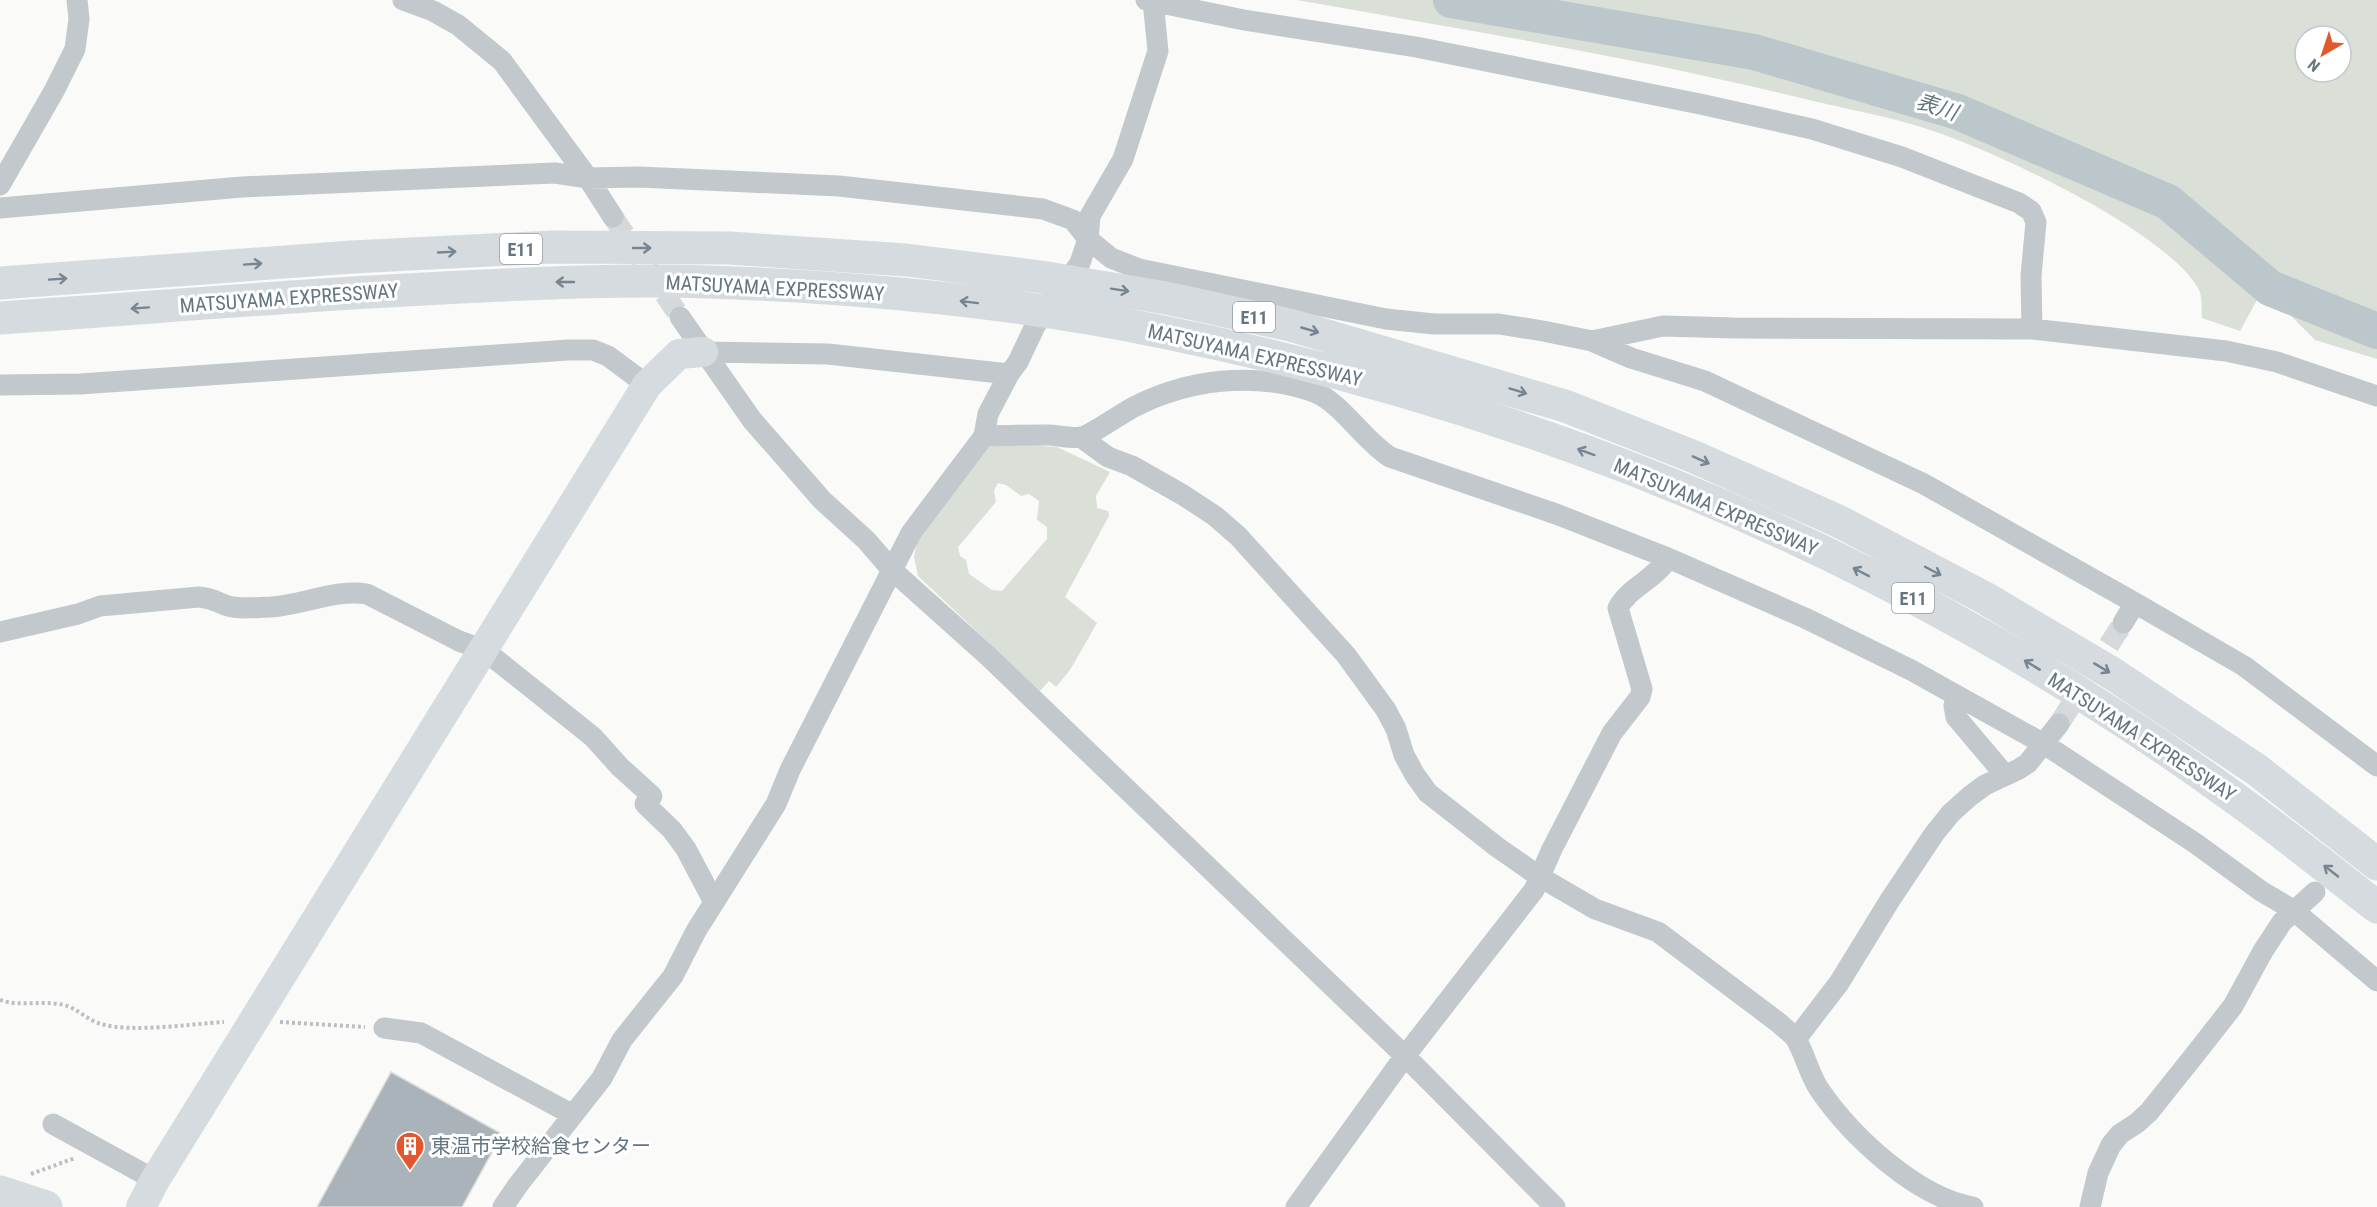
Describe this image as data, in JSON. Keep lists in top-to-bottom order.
{
  "streets": {
    "main road": ["E11", "MATSUYAMA EXPRESSWAY"]
  },
  "water": ["表川"],
  "places": {
    "building": ["東温市学校給食センター"]
  },
  "north": "bottom left"
}
